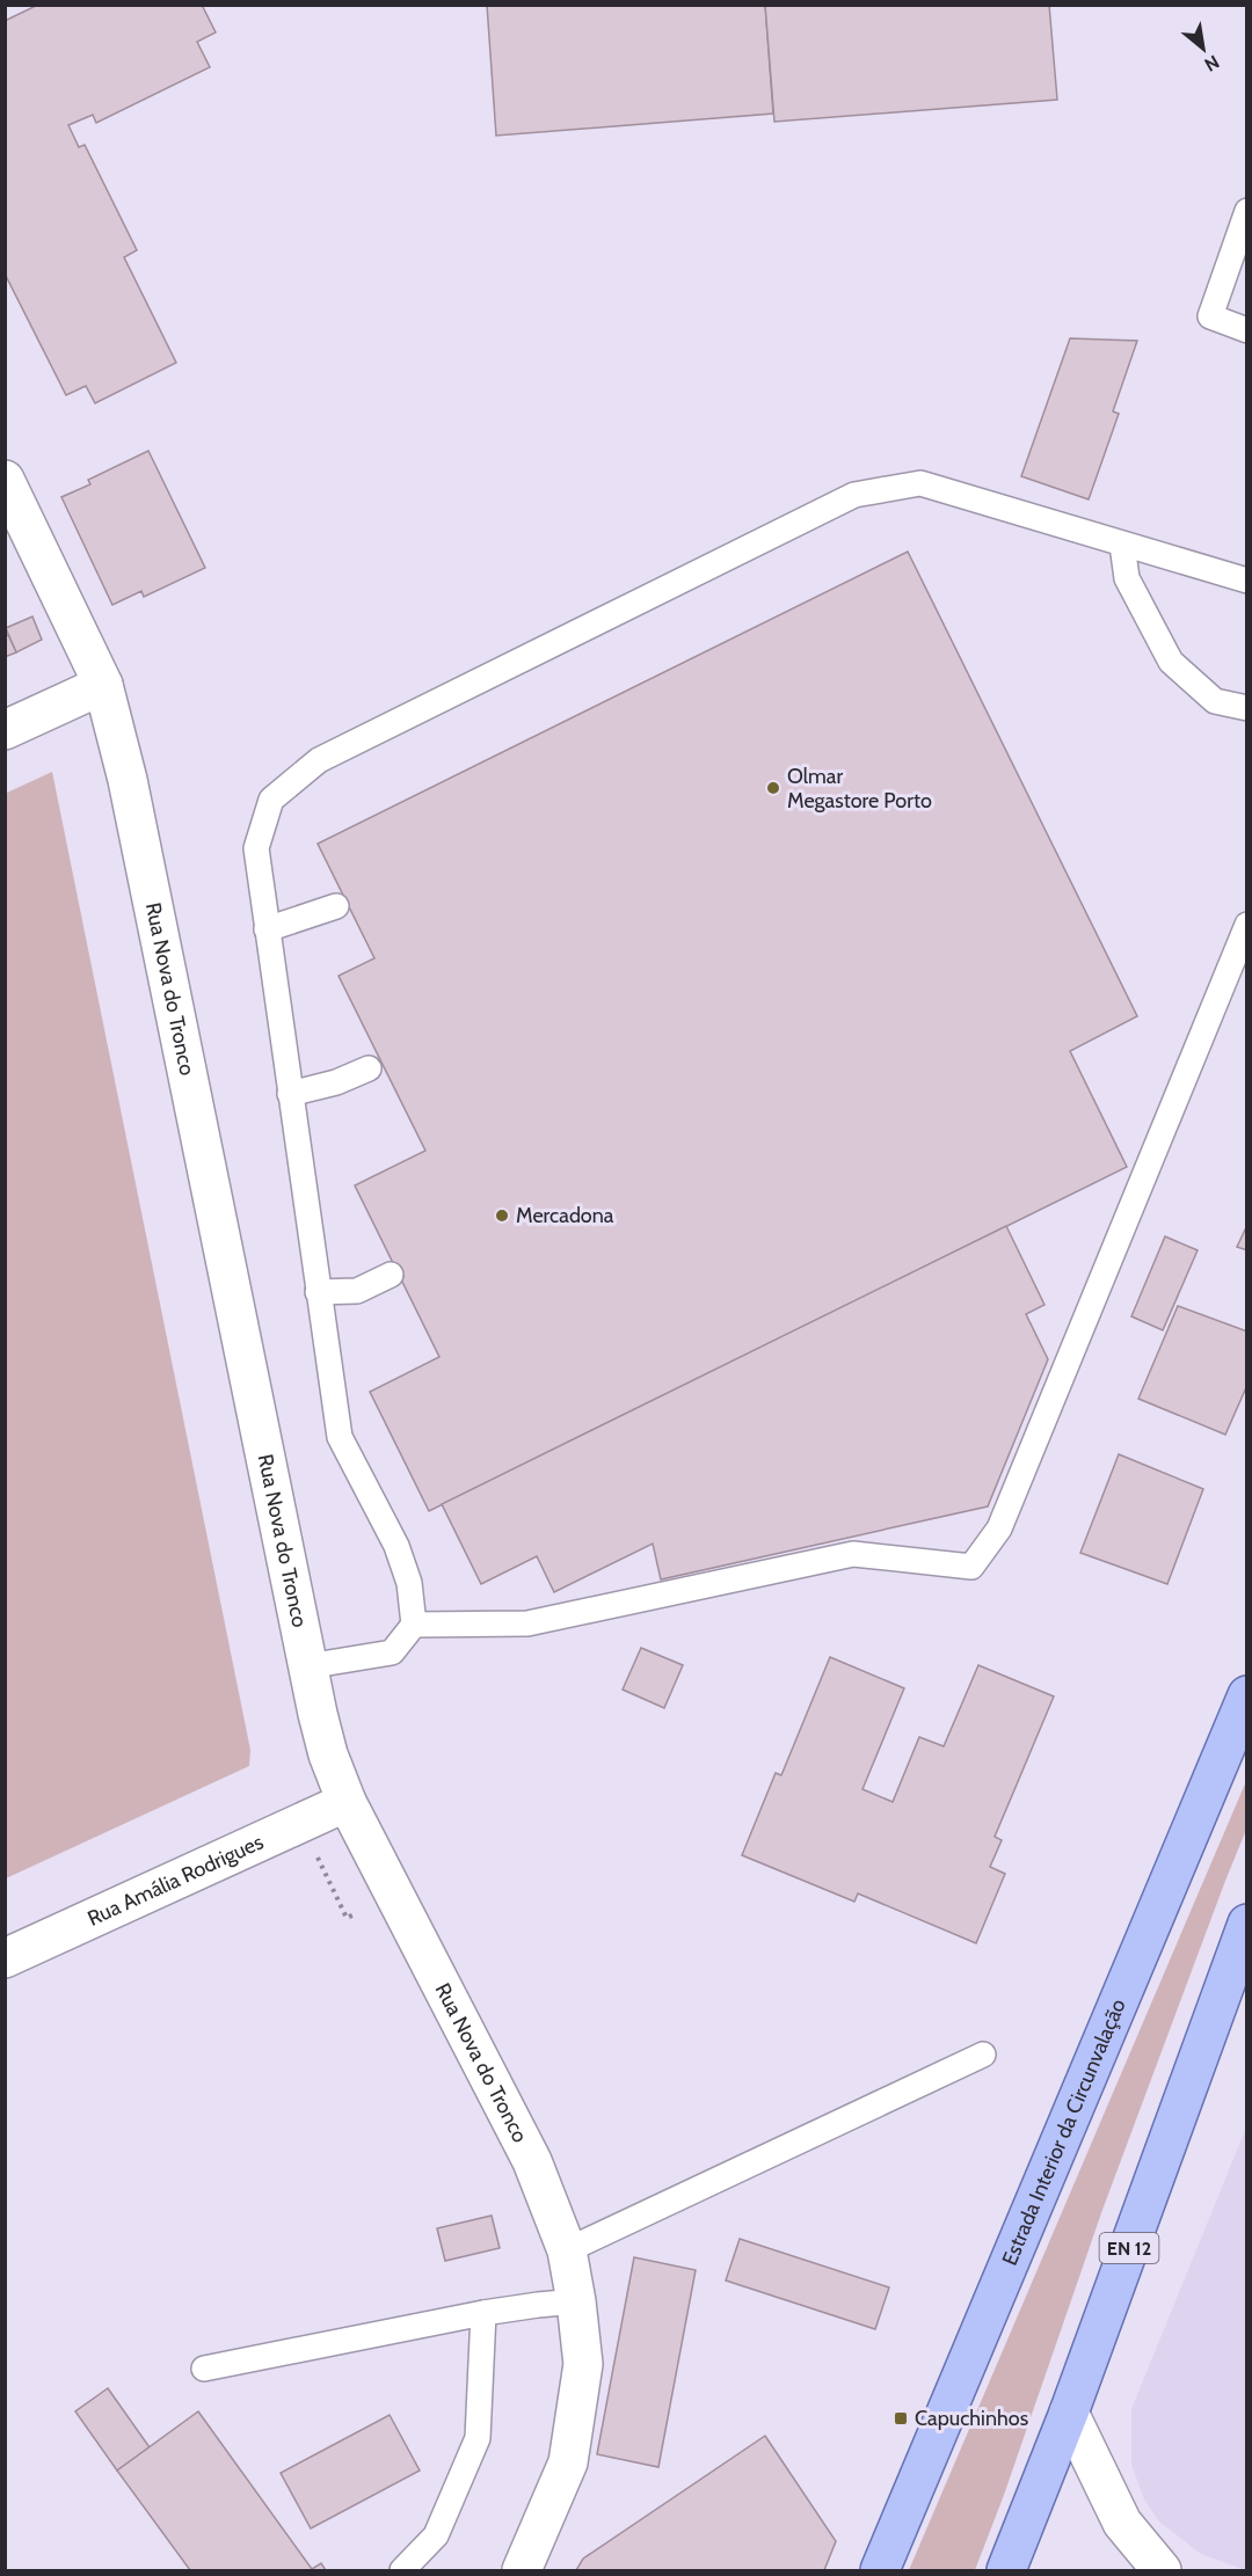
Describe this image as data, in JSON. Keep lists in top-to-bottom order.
{
  "streets": {
    "main road": ["Estrada Interior da Circunvalação", "EN 12"],
    "street": ["Rua Nova do Tronco", "Rua Amália Rodrigues"]
  },
  "crossings": [
    ["Rua Nova do Tronco", "Rua Amália Rodrigues"]
  ],
  "places": {
    "other": ["Olmar Megastore Porto", "Mercadona"],
    "transit": ["Capuchinhos"]
  },
  "north": "bottom right"
}
